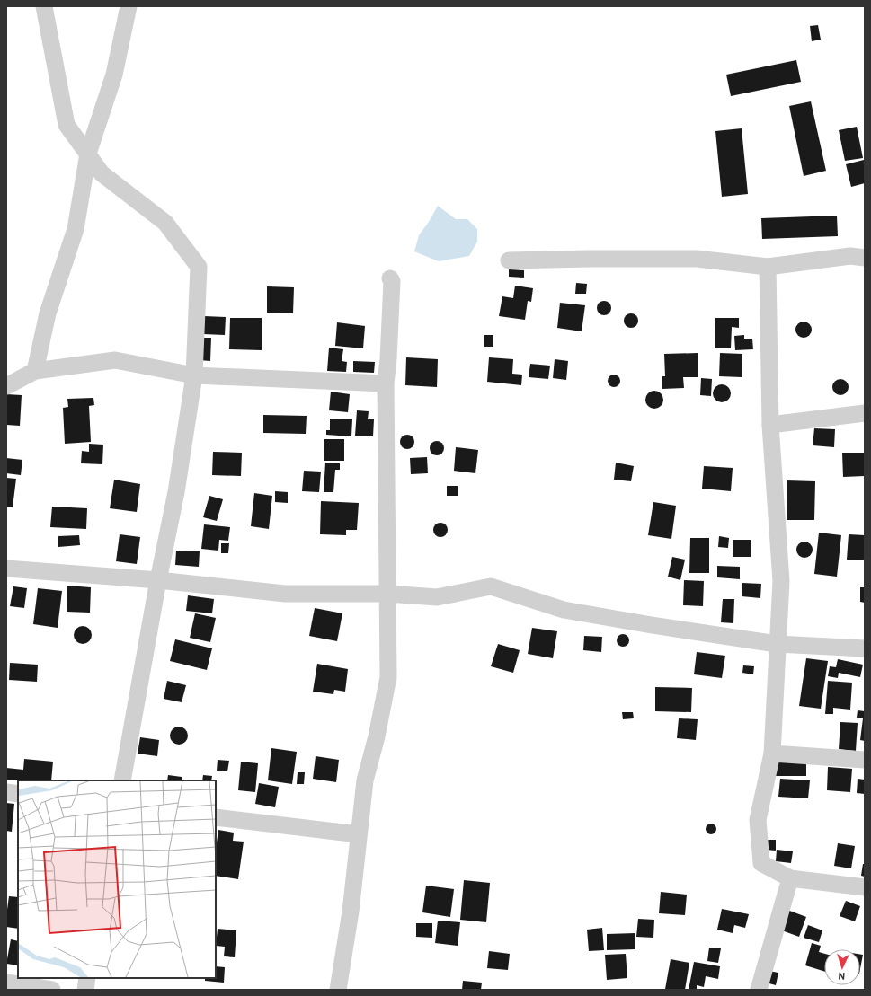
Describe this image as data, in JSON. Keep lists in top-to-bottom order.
{
  "north": "bottom"
}
